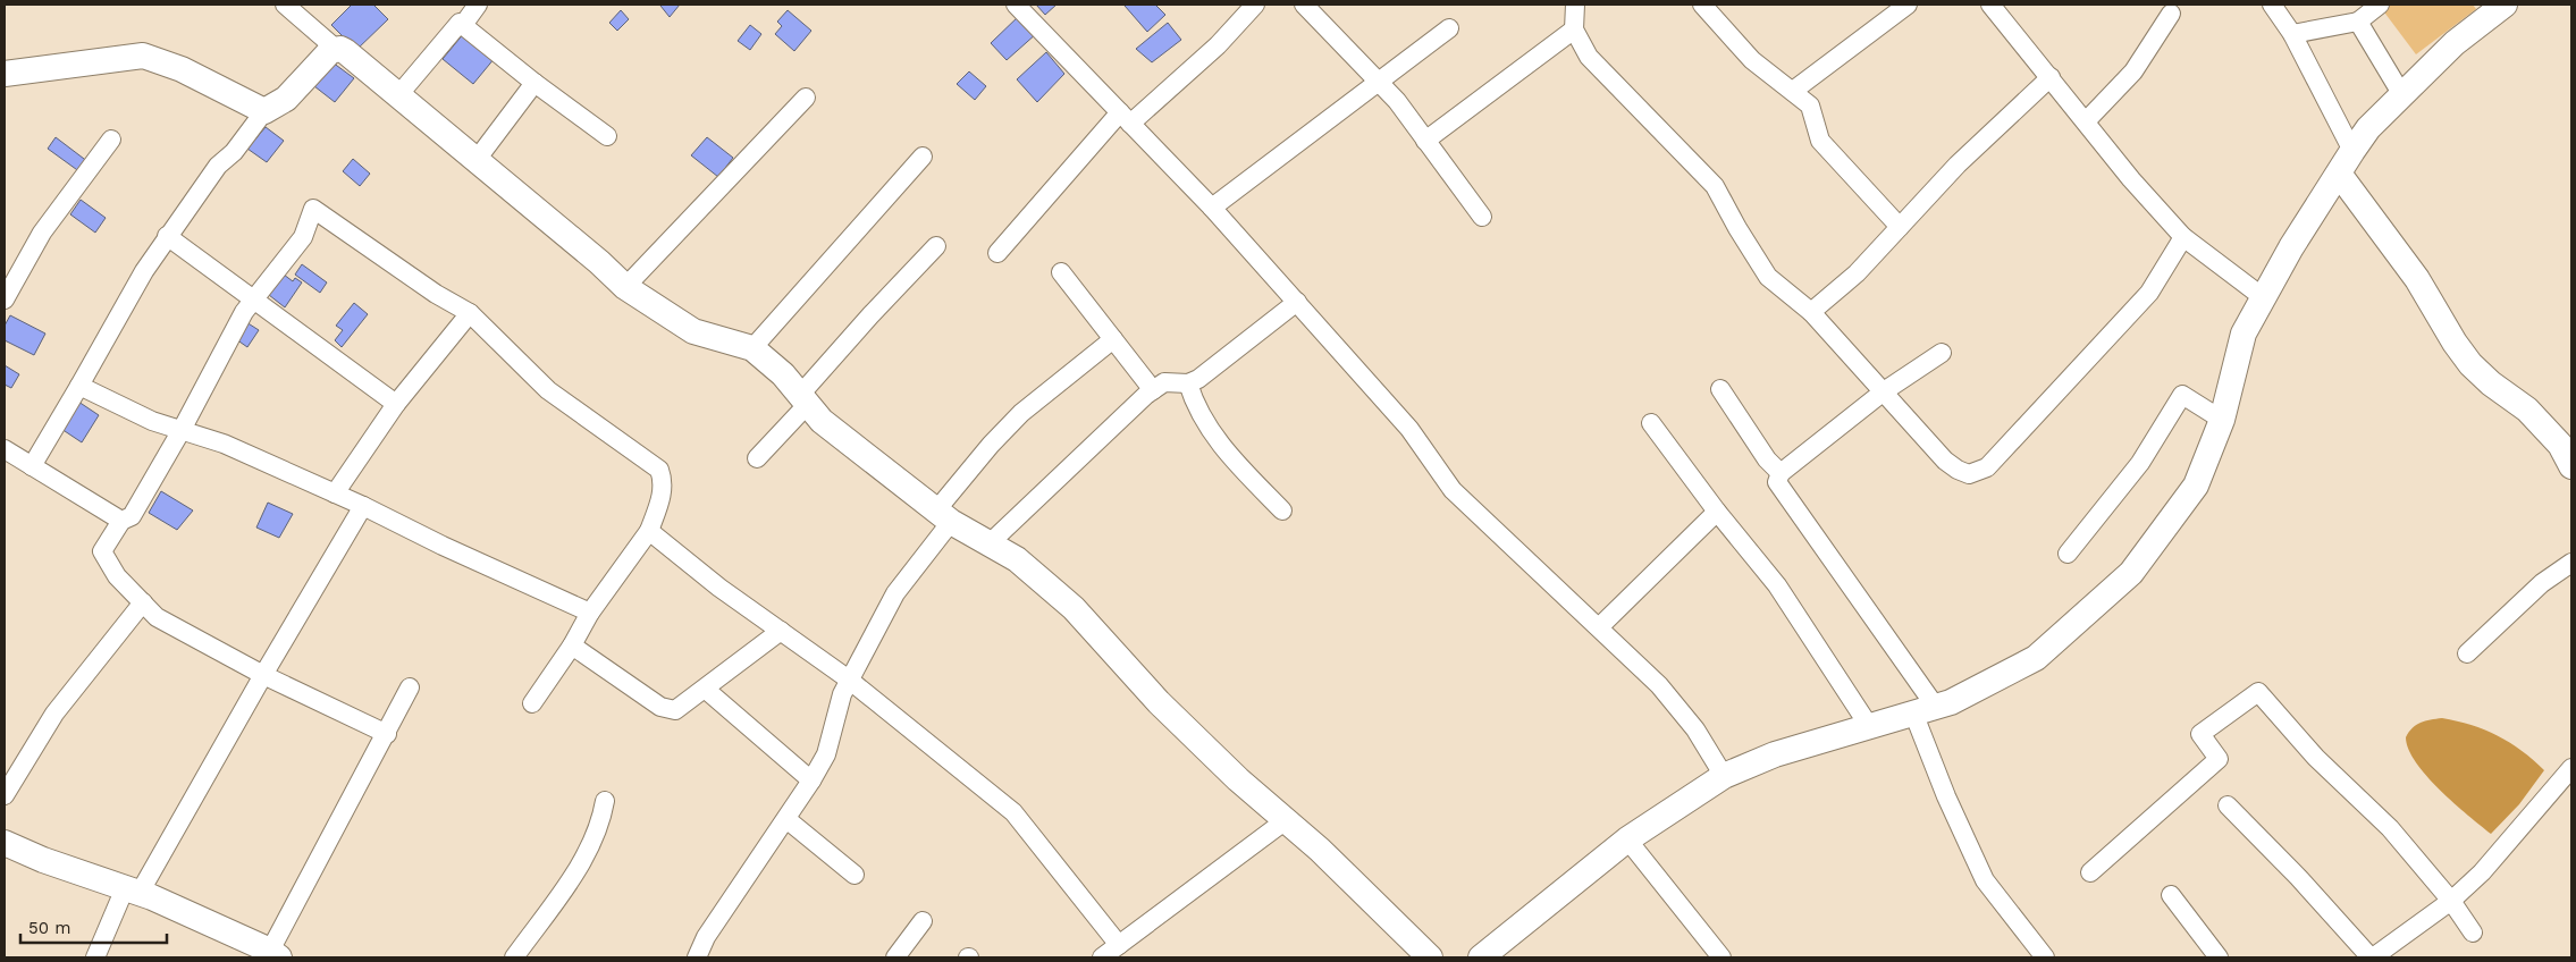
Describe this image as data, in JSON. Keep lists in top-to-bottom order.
{
  "scale_bar": "50 m"
}
